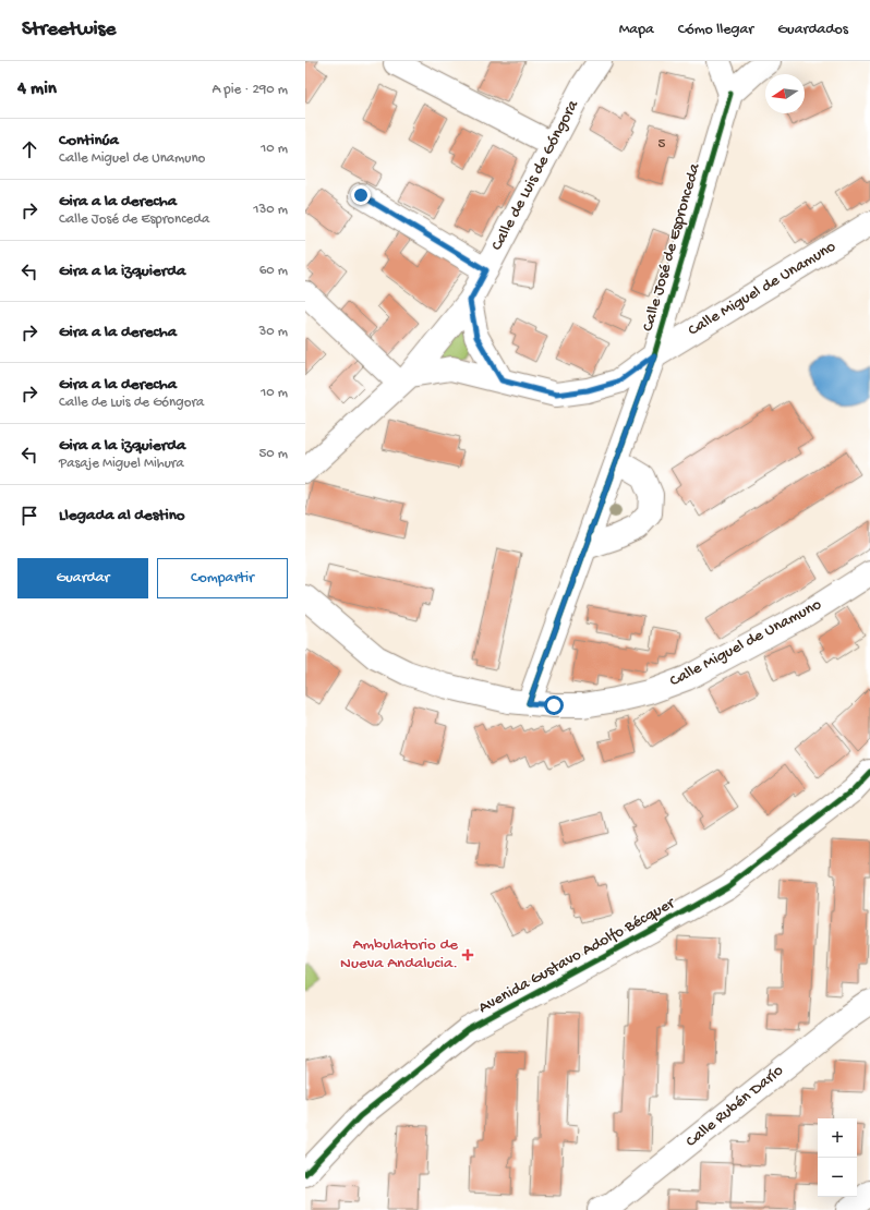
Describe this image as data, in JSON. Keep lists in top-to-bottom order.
{
  "streets": {
    "street": [
      "Calle de Luis de Góngora",
      "Calle José de Espronceda",
      "Calle Miguel de Unamuno",
      "Avenida Gustavo Adolfo Bécquer",
      "Calle Rubén Darío"
    ]
  },
  "crossings": [
    ["Calle de Luis de Góngora", "Calle Miguel de Unamuno"],
    ["Calle José de Espronceda", "Calle Miguel de Unamuno"]
  ],
  "places": {
    "health": ["Ambulatorio de Nueva Andalucia."]
  },
  "house_numbers": ["5"],
  "north": "left",
  "page": {
    "header": "Streetwise",
    "nav": ["Mapa", "Cómo llegar", "Guardados"],
    "heading": ["4 min", "A pie · 290 m"],
    "list": [
      ["Continúa", "Calle Miguel de Unamuno", "10 m"],
      ["Gira a la derecha", "Calle José de Espronceda", "130 m"],
      ["Gira a la izquierda", "60 m"],
      ["Gira a la derecha", "30 m"],
      ["Gira a la derecha", "Calle de Luis de Góngora", "10 m"],
      ["Gira a la izquierda", "Pasaje Miguel Mihura", "50 m"],
      "Llegada al destino"
    ],
    "buttons": ["Guardar", "Compartir"],
    "map_buttons": ["+", "−"]
  }
}
